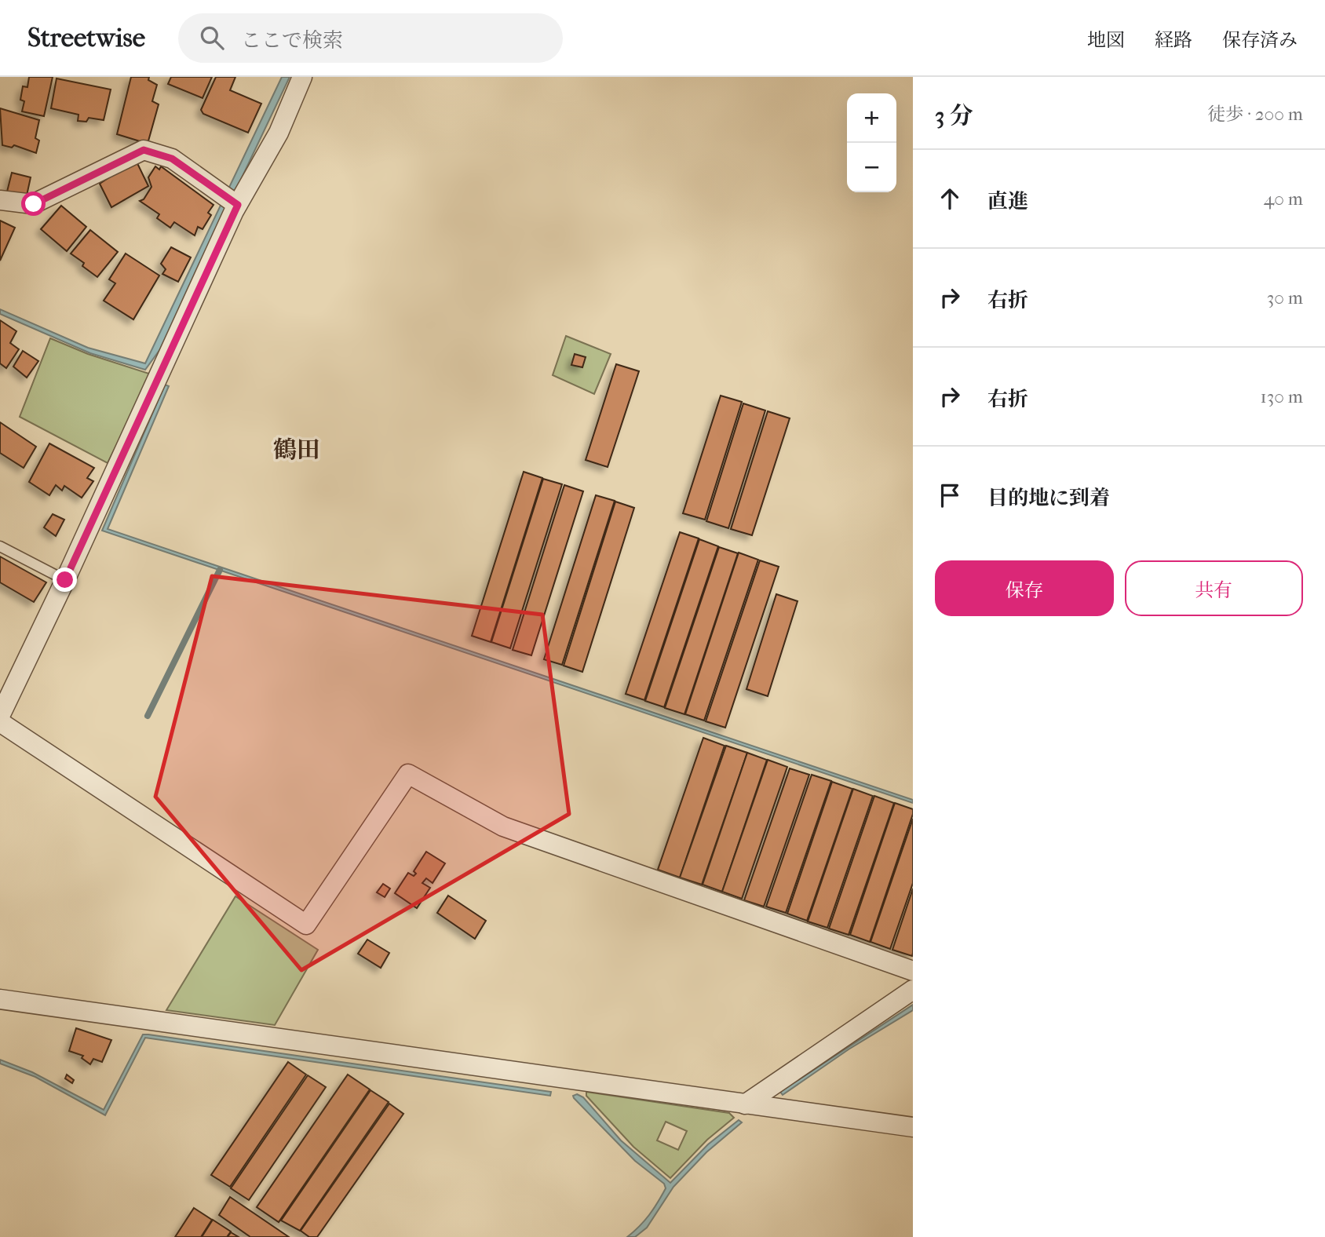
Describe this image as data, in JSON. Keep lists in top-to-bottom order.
{
  "districts": ["鶴田"],
  "page": {
    "header": "Streetwise",
    "search": "ここで検索",
    "nav": ["地図", "経路", "保存済み"],
    "heading": ["3 分", "徒歩 · 200 m"],
    "map_buttons": ["+", "−"],
    "list": [
      ["直進", "40 m"],
      ["右折", "30 m"],
      ["右折", "130 m"],
      "目的地に到着"
    ],
    "buttons": ["保存", "共有"]
  }
}
